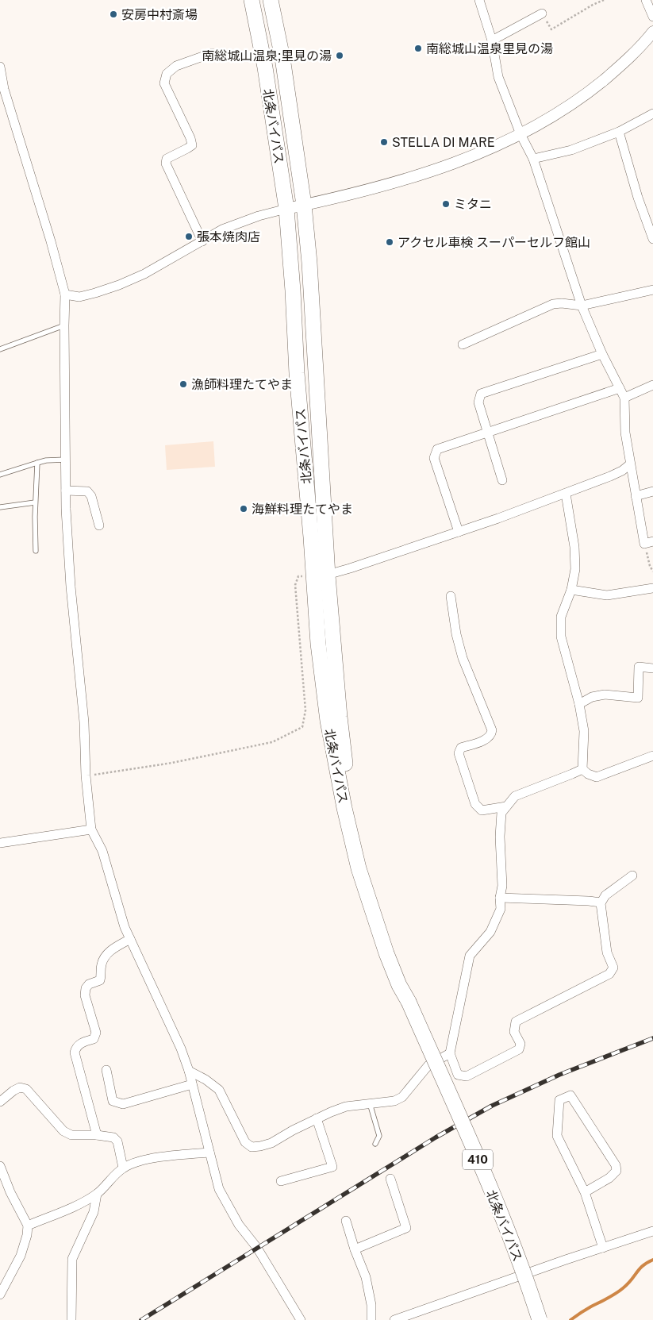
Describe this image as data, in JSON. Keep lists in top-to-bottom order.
{
  "streets": {
    "highway": ["北条バイパス", "410"]
  },
  "places": [
    "安房中村斎場",
    "南総城山温泉里見の湯",
    "南総城山温泉;里見の湯",
    "STELLA DI MARE",
    "ミタニ",
    "張本焼肉店",
    "アクセル車検 スーパーセルフ館山",
    "漁師料理たてやま",
    "海鮮料理たてやま"
  ]
}
